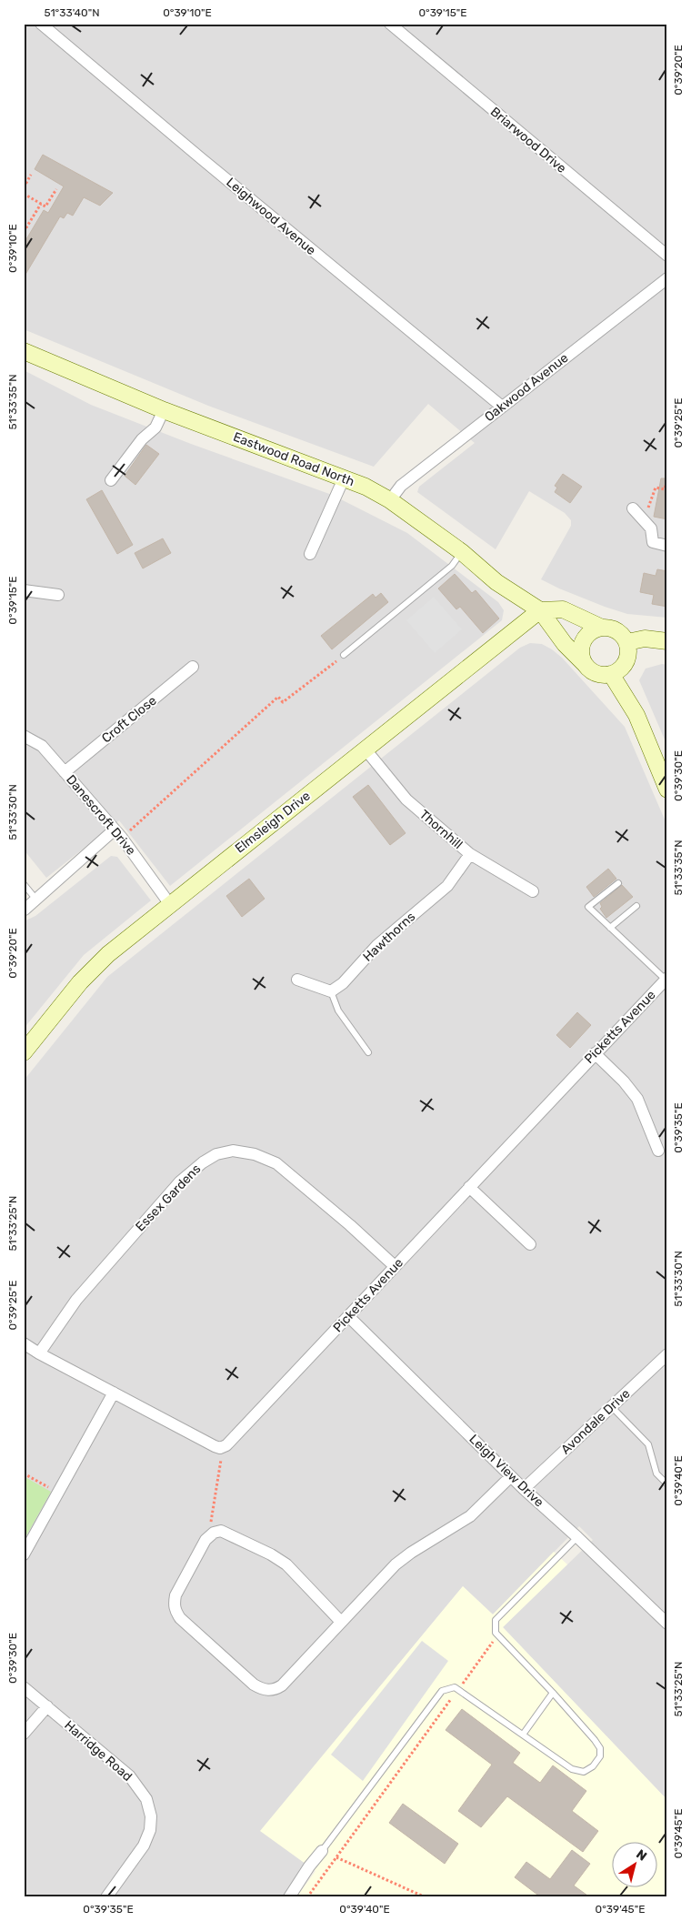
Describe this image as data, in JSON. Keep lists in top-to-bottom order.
{
  "streets": {
    "street": [
      "Briarwood Drive",
      "Leighwood Avenue",
      "Oakwood Avenue",
      "Eastwood Road North",
      "Croft Close",
      "Danescroft Drive",
      "Elmsleigh Drive",
      "Thornhill",
      "Hawthorns",
      "Picketts Avenue",
      "Essex Gardens",
      "Avondale Drive",
      "Leigh View Drive",
      "Harridge Road"
    ]
  },
  "crossings": [
    ["Leighwood Avenue", "Oakwood Avenue"],
    ["Oakwood Avenue", "Eastwood Road North"],
    ["Eastwood Road North", "Elmsleigh Drive"],
    ["Croft Close", "Danescroft Drive"],
    ["Danescroft Drive", "Elmsleigh Drive"],
    ["Elmsleigh Drive", "Thornhill"],
    ["Thornhill", "Hawthorns"],
    ["Picketts Avenue", "Essex Gardens"],
    ["Picketts Avenue", "Leigh View Drive"],
    ["Avondale Drive", "Leigh View Drive"]
  ],
  "north": "top right",
  "coordinates": [
    "51°33'40\"N",
    "0°39'10\"E",
    "0°39'15\"E",
    "0°39'20\"E",
    "51°33'35\"N",
    "0°39'25\"E",
    "0°39'30\"E",
    "51°33'30\"N",
    "0°39'35\"E",
    "51°33'25\"N",
    "0°39'40\"E",
    "0°39'45\"E"
  ]
}
